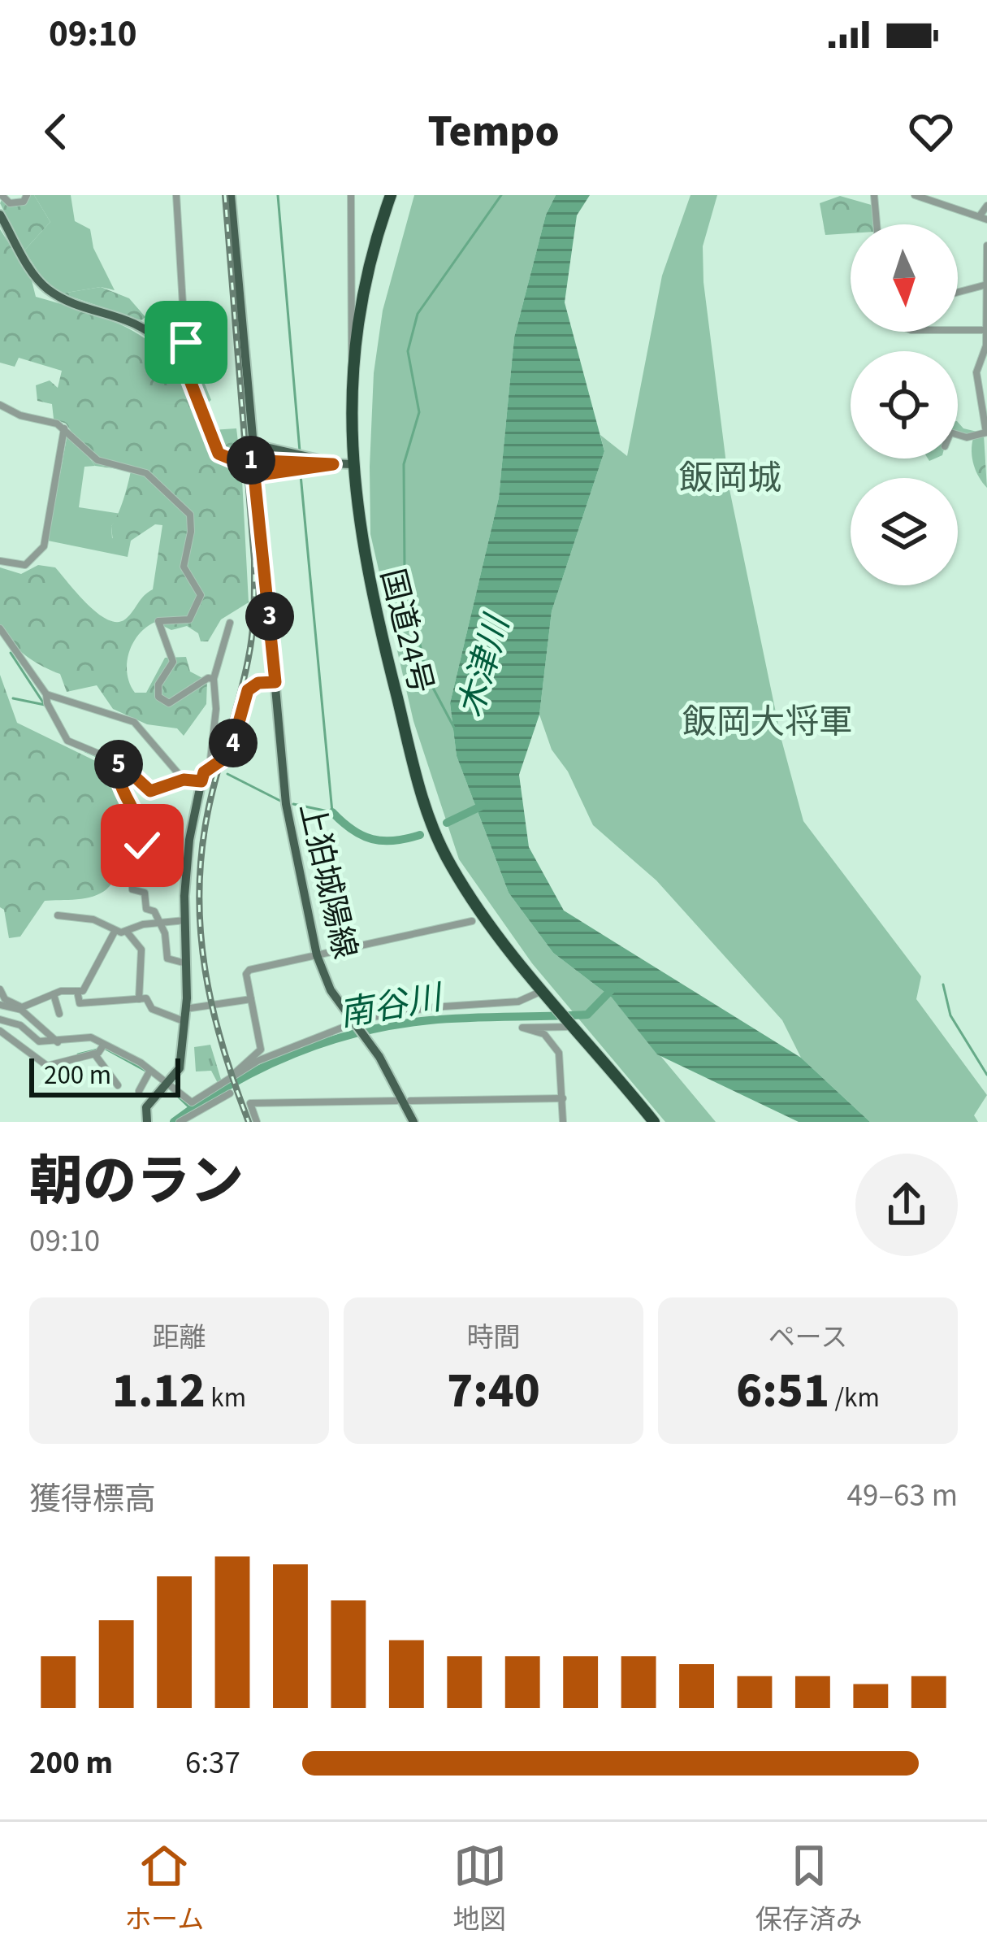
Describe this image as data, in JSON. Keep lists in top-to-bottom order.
{
  "streets": {
    "highway": ["国道24号"],
    "main road": ["上狛城陽線"]
  },
  "districts": ["飯岡城", "飯岡大将軍"],
  "water": ["木津川", "南谷川"],
  "scale_bar": "200 m",
  "north": "bottom",
  "page": {
    "status": "09:10",
    "header": "Tempo",
    "pins": [
      "1",
      "3",
      "4",
      "5"
    ],
    "scale": "200 m",
    "heading": ["朝のラン", "09:10"],
    "stats": [
      ["距離", "1.12 km"],
      ["時間", "7:40"],
      ["ペース", "6:51 /km"]
    ],
    "chart": ["獲得標高", "49–63 m"],
    "list": [
      {
        "name": "200 m",
        "note": "6:37"
      }
    ],
    "tabs": ["ホーム", "地図", "保存済み"]
  }
}
